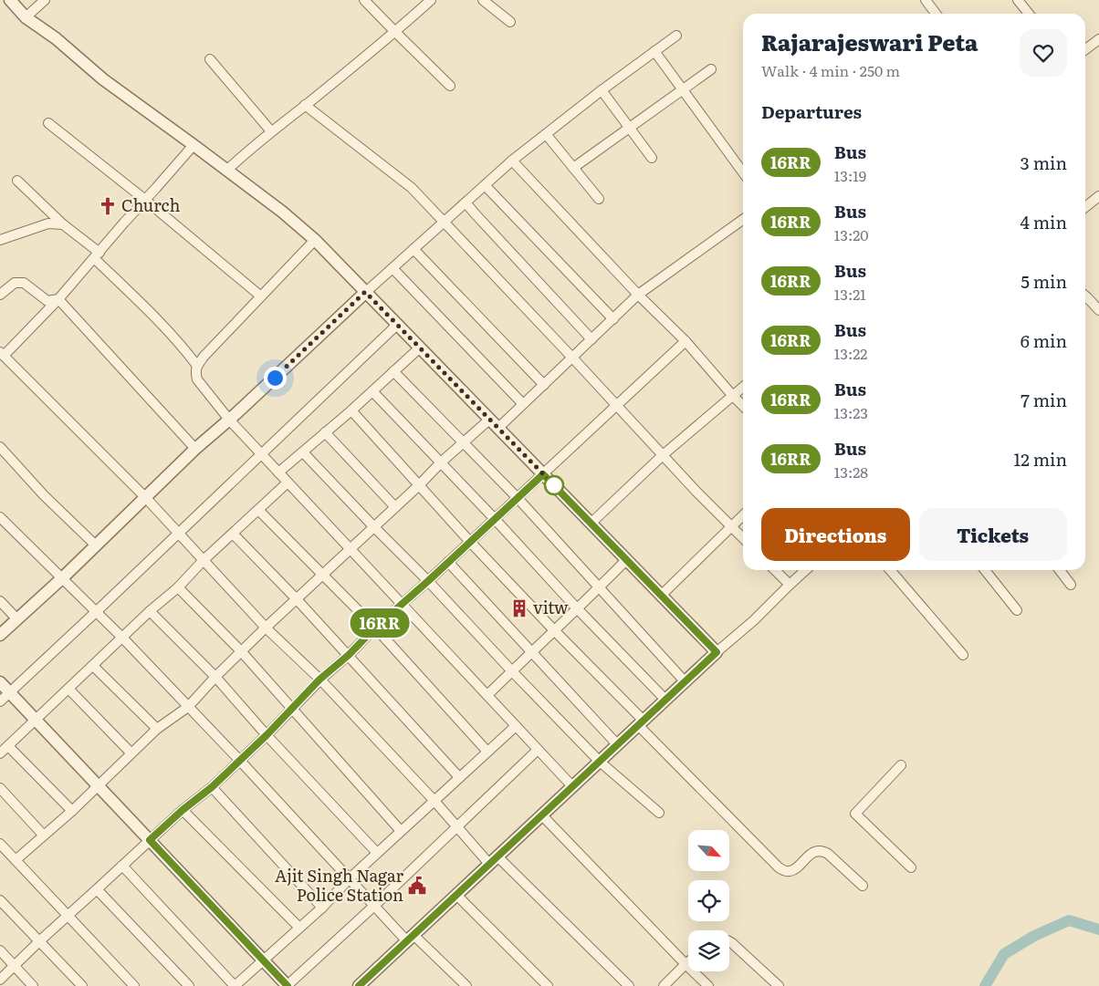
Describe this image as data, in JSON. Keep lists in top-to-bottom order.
{
  "places": {
    "church": ["Church"],
    "building": ["vitw"],
    "public building": ["Ajit Singh Nagar Police Station"]
  },
  "lines": ["bus line 16RR"],
  "north": "bottom right",
  "page": {
    "on_map": "16RR",
    "heading": [
      ["Rajarajeswari Peta", "Walk · 4 min · 250 m"],
      "Departures"
    ],
    "list": [
      {
        "mark": "16RR",
        "name": "Bus",
        "note": "13:19",
        "value": "3 min"
      },
      {
        "mark": "16RR",
        "name": "Bus",
        "note": "13:20",
        "value": "4 min"
      },
      {
        "mark": "16RR",
        "name": "Bus",
        "note": "13:21",
        "value": "5 min"
      },
      {
        "mark": "16RR",
        "name": "Bus",
        "note": "13:22",
        "value": "6 min"
      },
      {
        "mark": "16RR",
        "name": "Bus",
        "note": "13:23",
        "value": "7 min"
      },
      {
        "mark": "16RR",
        "name": "Bus",
        "note": "13:28",
        "value": "12 min"
      }
    ],
    "buttons": ["Directions", "Tickets"]
  }
}
